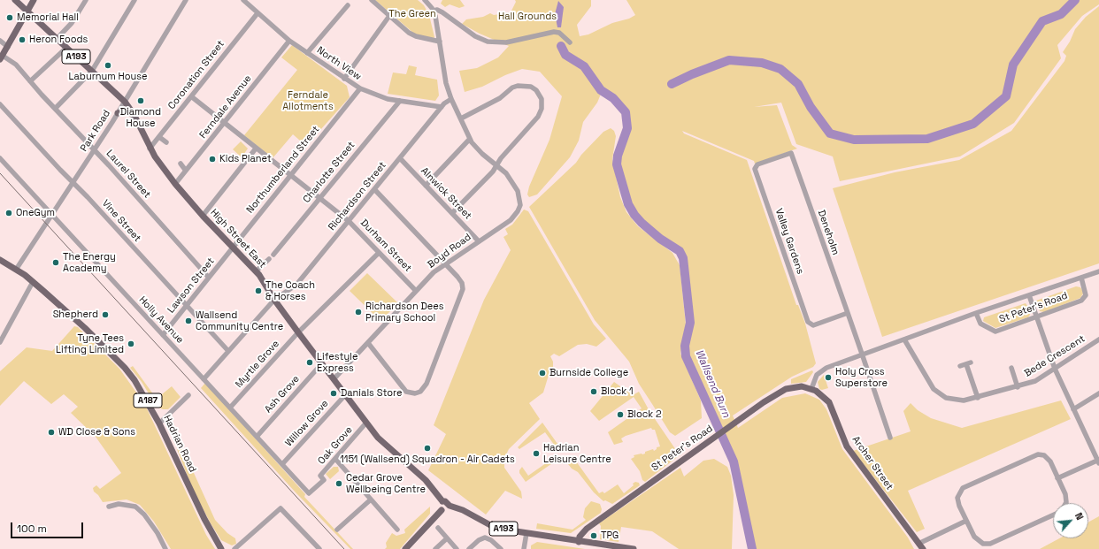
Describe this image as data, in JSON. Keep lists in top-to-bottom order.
{
  "streets": {
    "main road": [
      "A193",
      "High Street East",
      "St Peter's Road",
      "A187",
      "Hadrian Road",
      "Archer Street"
    ],
    "street": [
      "North View",
      "Coronation Street",
      "Ferndale Avenue",
      "Park Road",
      "Northumberland Street",
      "Charlotte Street",
      "Laurel Street",
      "Alnwick Street",
      "Richardson Street",
      "Vine Street",
      "Deneholm",
      "Valley Gardens",
      "Durham Street",
      "Boyd Road",
      "Lawson Street",
      "Holly Avenue",
      "Bede Crescent",
      "Myrtle Grove",
      "Ash Grove",
      "Willow Grove",
      "Oak Grove"
    ]
  },
  "crossings": [
    ["A193", "High Street East"],
    ["A193", "St Peter's Road"],
    ["North View", "Coronation Street"],
    ["North View", "Ferndale Avenue"],
    ["North View", "Northumberland Street"],
    ["North View", "Charlotte Street"],
    ["North View", "Richardson Street"],
    ["Coronation Street", "High Street East"],
    ["Coronation Street", "Durham Street"],
    ["Ferndale Avenue", "High Street East"],
    ["Ferndale Avenue", "Durham Street"],
    ["Park Road", "Laurel Street"],
    ["Park Road", "Vine Street"],
    ["Park Road", "High Street East"],
    ["Park Road", "Holly Avenue"],
    ["Park Road", "A187"],
    ["Northumberland Street", "High Street East"],
    ["Northumberland Street", "Durham Street"],
    ["Northumberland Street", "Lawson Street"],
    ["Charlotte Street", "Durham Street"],
    ["Laurel Street", "Lawson Street"],
    ["Alnwick Street", "Richardson Street"],
    ["Alnwick Street", "Boyd Road"],
    ["Richardson Street", "Vine Street"],
    ["Richardson Street", "High Street East"],
    ["Richardson Street", "Durham Street"],
    ["Richardson Street", "Boyd Road"],
    ["Richardson Street", "Holly Avenue"],
    ["Vine Street", "Lawson Street"],
    ["Deneholm", "Valley Gardens"],
    ["Deneholm", "St Peter's Road"],
    ["High Street East", "Boyd Road"],
    ["High Street East", "Lawson Street"],
    ["High Street East", "Myrtle Grove"],
    ["High Street East", "Ash Grove"],
    ["High Street East", "Willow Grove"],
    ["High Street East", "Oak Grove"],
    ["Durham Street", "Boyd Road"],
    ["Durham Street", "Myrtle Grove"],
    ["Lawson Street", "Holly Avenue"],
    ["St Peter's Road", "Bede Crescent"],
    ["St Peter's Road", "Archer Street"],
    ["Holly Avenue", "Myrtle Grove"],
    ["Holly Avenue", "Ash Grove"],
    ["Holly Avenue", "Willow Grove"],
    ["Holly Avenue", "Oak Grove"],
    ["A187", "Hadrian Road"]
  ],
  "water": ["Wallsend Burn"],
  "parks": ["The Green", "Hall Grounds", "Ferndale Allotments"],
  "places": [
    "Memorial Hall",
    "Heron Foods",
    "Laburnum House",
    "Diamond House",
    "Kids Planet",
    "OneGym",
    "The Energy Academy",
    "The Coach & Horses",
    "Richardson Dees Primary School",
    "Shepherd",
    "Wallsend Community Centre",
    "Tyne Tees Lifting Limited",
    "Lifestyle Express",
    "Burnside College",
    "Holy Cross Superstore",
    "Block 1",
    "Danials Store",
    "Block 2",
    "WD Close & Sons",
    "1151 (Wallsend) Squadron - Air Cadets",
    "Hadrian Leisure Centre",
    "Cedar Grove Wellbeing Centre",
    "TPG"
  ],
  "scale_bar": "100 m",
  "north": "top right"
}
